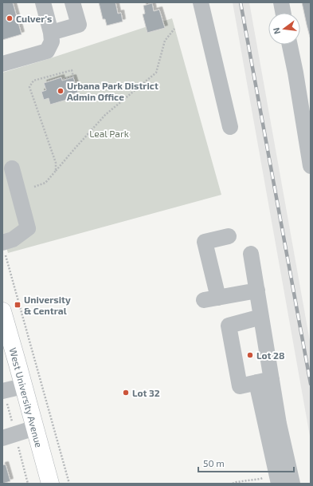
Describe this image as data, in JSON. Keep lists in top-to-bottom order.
{
  "streets": {
    "main road": ["West University Avenue"]
  },
  "parks": ["Leal Park"],
  "places": {
    "other": [
      "Culver's",
      "Urbana Park District Admin Office",
      "Lot 28",
      "Lot 32"
    ],
    "transit": ["University & Central"]
  },
  "scale_bar": "50 m",
  "north": "left"
}
